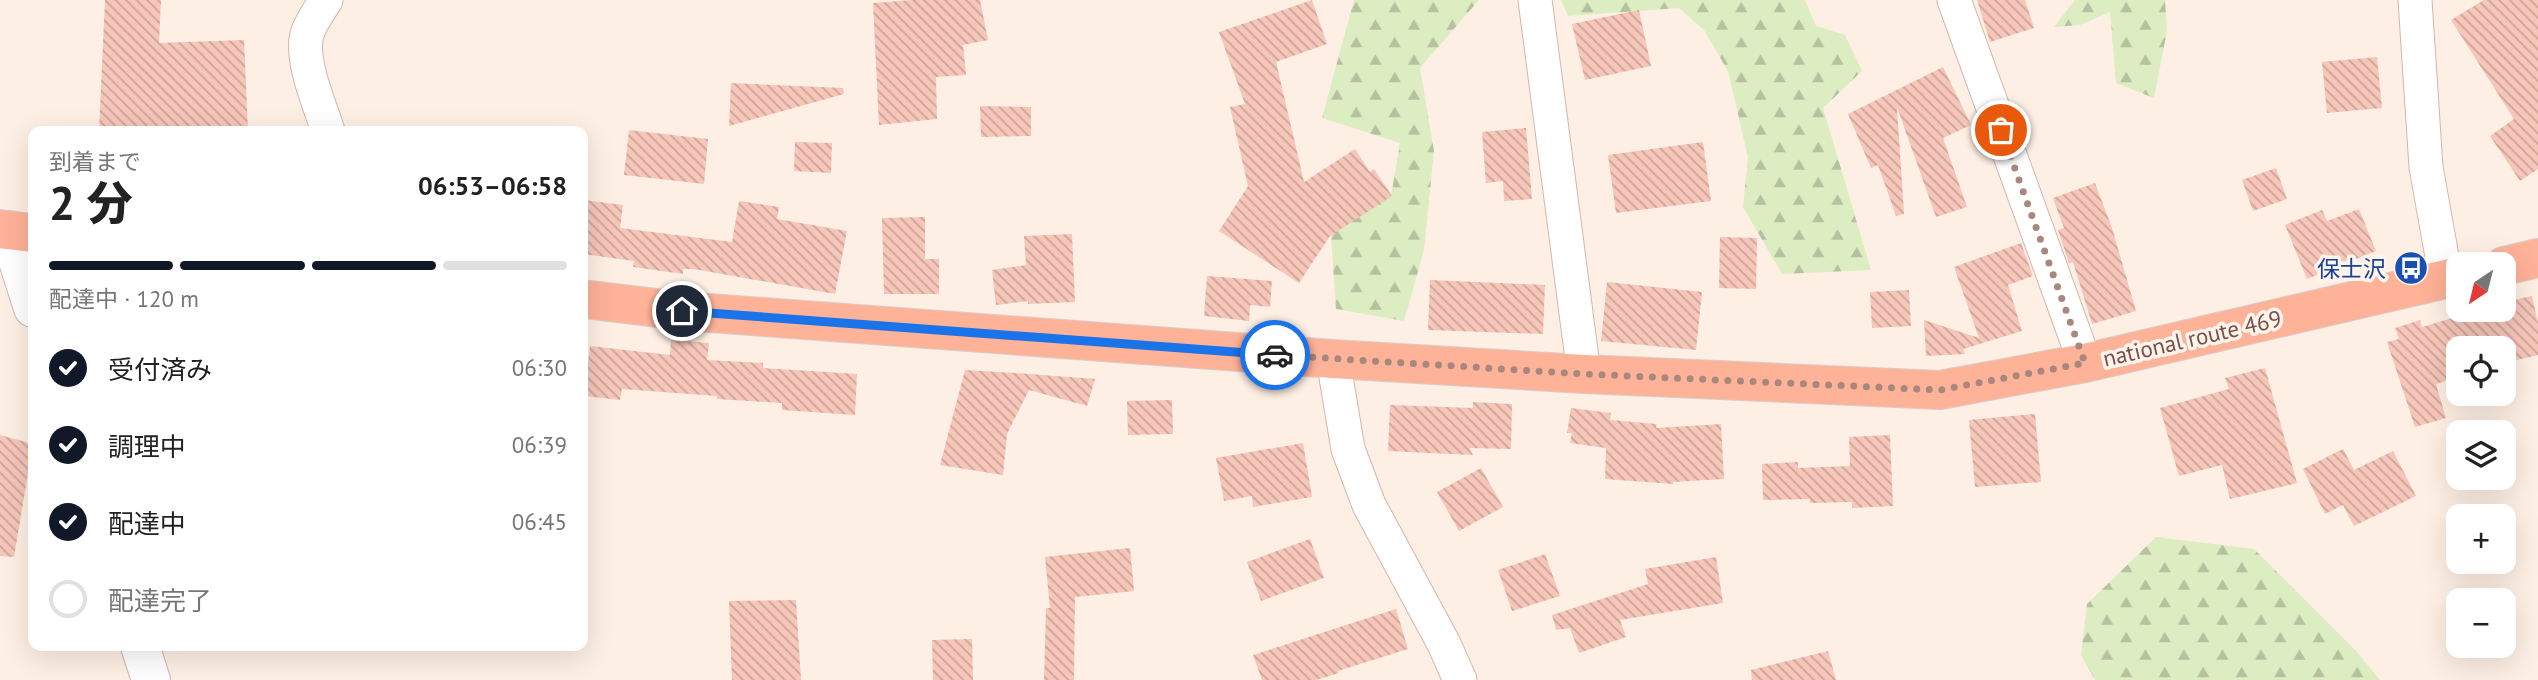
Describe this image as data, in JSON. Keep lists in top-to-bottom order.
{
  "streets": {
    "highway": ["national route 469"]
  },
  "places": {
    "bus stop": ["保士沢"]
  },
  "north": "bottom left",
  "page": {
    "heading": ["2 分", "到着まで", "06:53–06:58"],
    "bar": "配達中 · 120 m",
    "map_buttons": ["+", "−"],
    "list": [
      ["受付済み", "06:30"],
      ["調理中", "06:39"],
      ["配達中", "06:45"],
      "配達完了"
    ]
  }
}
